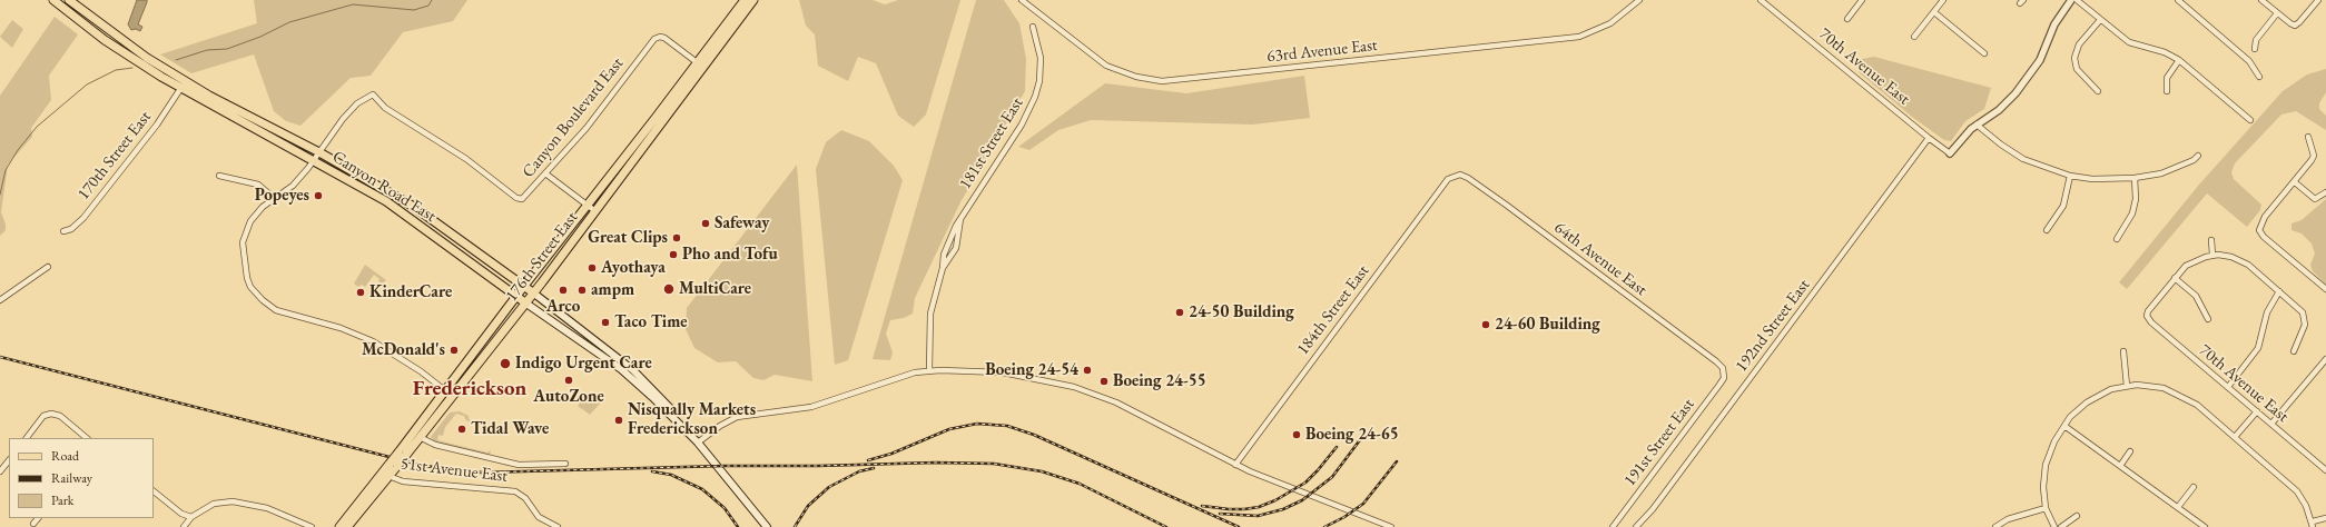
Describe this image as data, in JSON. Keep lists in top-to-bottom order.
{
  "streets": {
    "main road": ["Canyon Road East", "176th Street East"],
    "street": [
      "63rd Avenue East",
      "70th Avenue East",
      "Canyon Boulevard East",
      "181st Street East",
      "170th Street East",
      "64th Avenue East",
      "184th Street East",
      "192nd Street East",
      "191st Street East",
      "51st Avenue East"
    ]
  },
  "crossings": [
    ["70th Avenue East", "192nd Street East"],
    ["Canyon Boulevard East", "Canyon Road East"],
    ["Canyon Boulevard East", "176th Street East"],
    ["170th Street East", "Canyon Road East"],
    ["Canyon Road East", "176th Street East"],
    ["176th Street East", "51st Avenue East"],
    ["64th Avenue East", "184th Street East"],
    ["64th Avenue East", "191st Street East"]
  ],
  "districts": ["Frederickson"],
  "places": [
    "Popeyes",
    "Safeway",
    "Great Clips",
    "Pho and Tofu",
    "Ayothaya",
    "MultiCare",
    "Arco",
    "ampm",
    "KinderCare",
    "24-50 Building",
    "Taco Time",
    "24-60 Building",
    "McDonald's",
    "Indigo Urgent Care",
    "Boeing 24-54",
    "AutoZone",
    "Boeing 24-55",
    "Nisqually Markets Frederickson",
    "Tidal Wave",
    "Boeing 24-65"
  ],
  "legend": ["Road", "Railway", "Park"]
}
